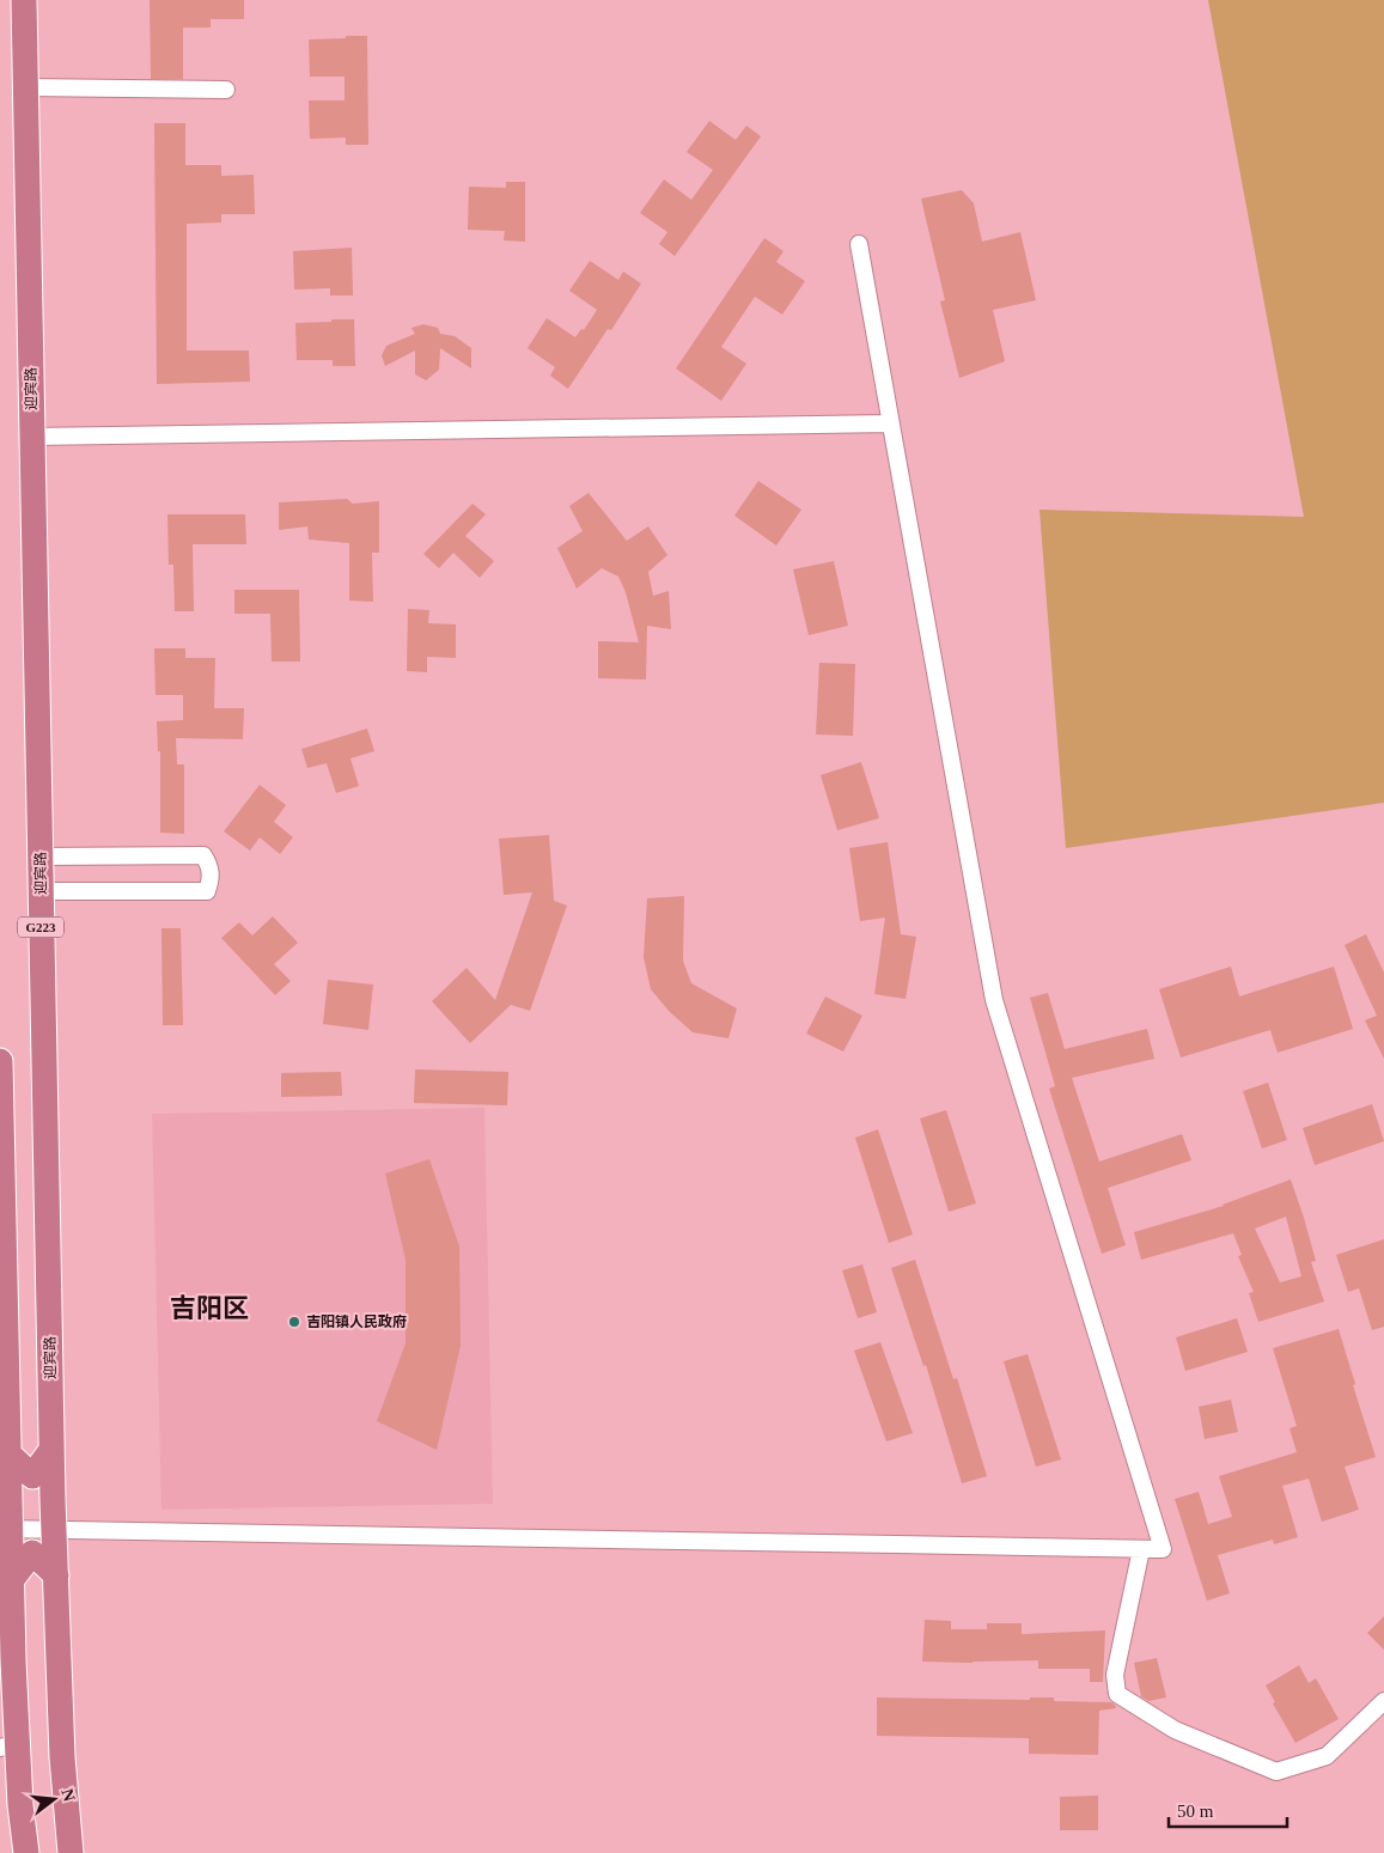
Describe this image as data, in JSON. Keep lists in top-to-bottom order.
{
  "streets": {
    "highway": ["迎宾路", "G223"]
  },
  "districts": ["吉阳区"],
  "places": ["吉阳镇人民政府"],
  "scale_bar": "50 m",
  "north": "right"
}
